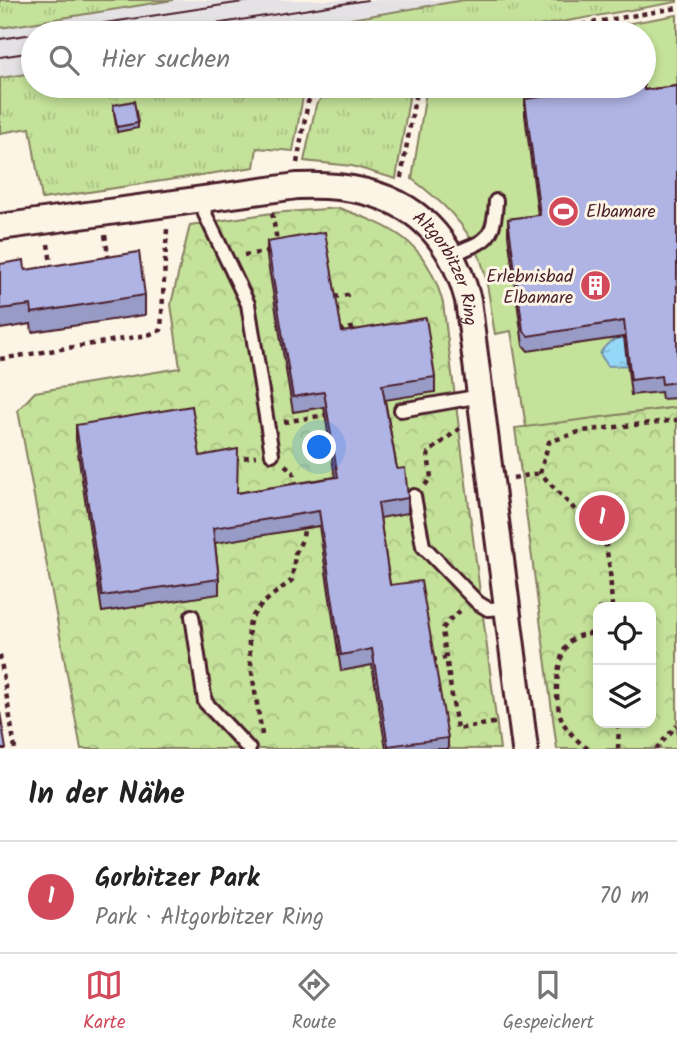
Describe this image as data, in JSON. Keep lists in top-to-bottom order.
{
  "streets": {
    "street": ["Altgorbitzer Ring"]
  },
  "places": {
    "sports": ["Elbamare"],
    "building": ["Erlebnisbad Elbamare"]
  },
  "page": {
    "search": "Hier suchen",
    "pins": "1",
    "heading": "In der Nähe",
    "list": [
      {
        "mark": "1",
        "name": "Gorbitzer Park",
        "note": "Park · Altgorbitzer Ring",
        "value": "70 m"
      }
    ],
    "nav": ["Karte", "Route", "Gespeichert"]
  }
}
